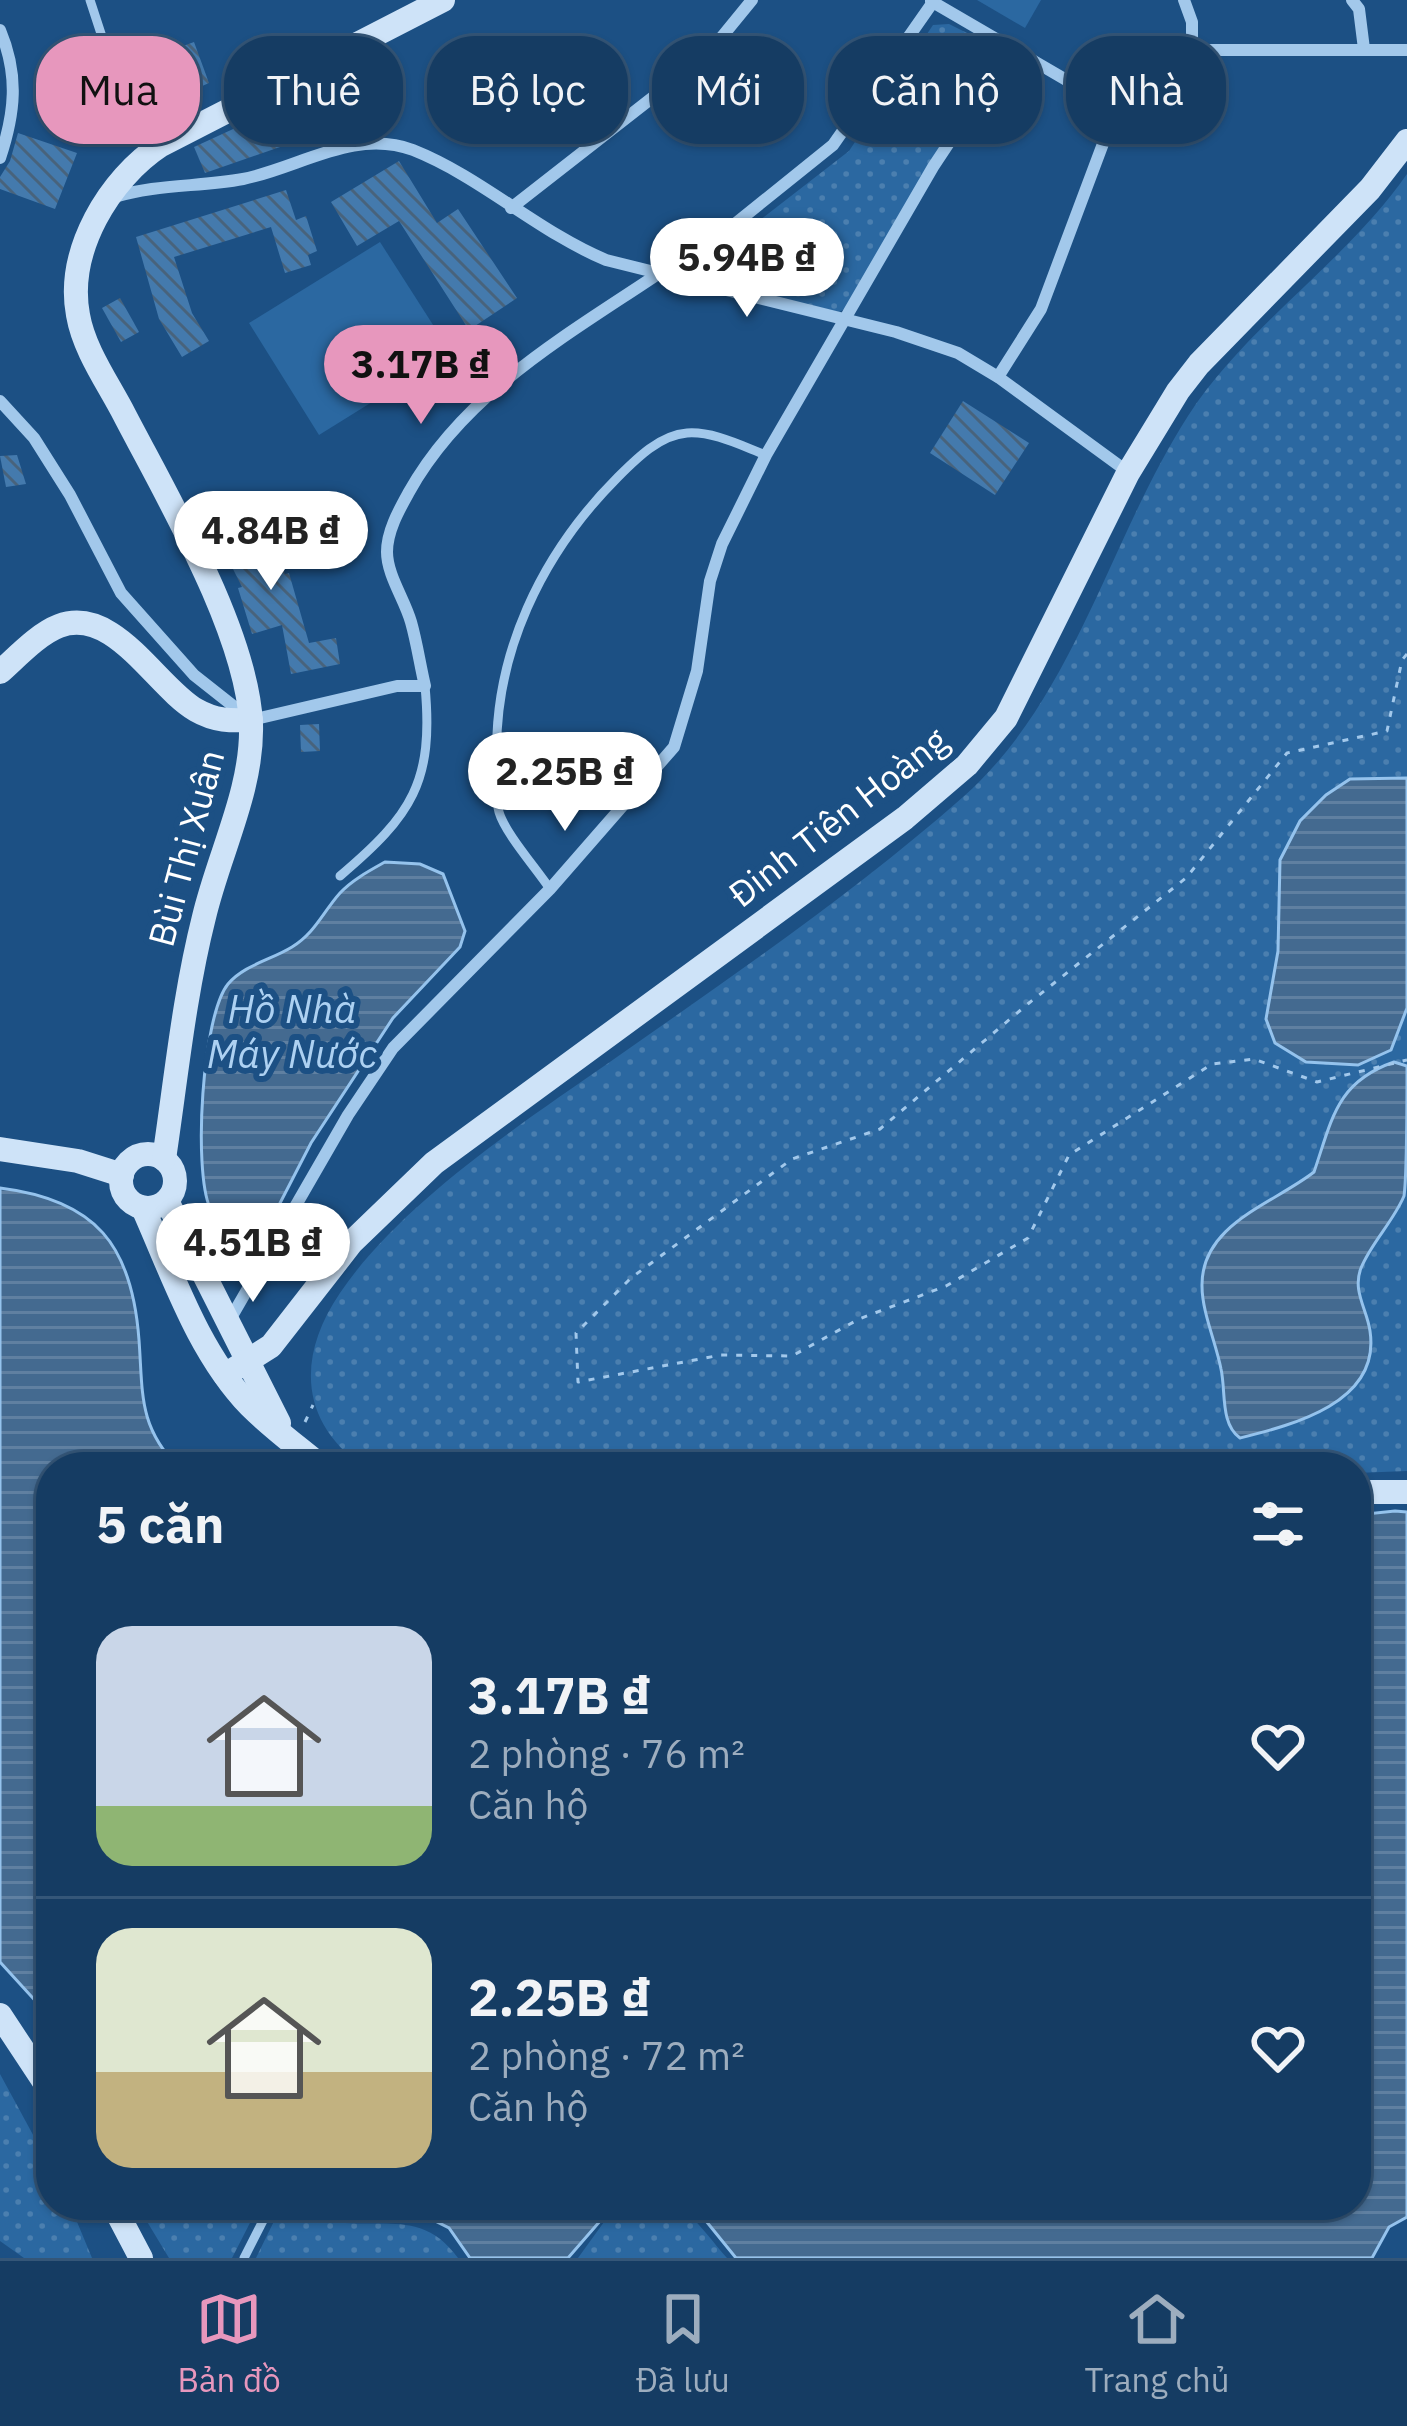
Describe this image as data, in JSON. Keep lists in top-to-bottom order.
{
  "streets": {
    "main road": ["Đinh Tiên Hoàng", "Bùi Thị Xuân"]
  },
  "water": ["Hồ Nhà Máy Nước"],
  "page": {
    "chip": [
      "Mua",
      "Thuê",
      "Bộ lọc",
      "Mới",
      "Căn hộ",
      "Nhà"
    ],
    "price": [
      "5.94B ₫",
      "3.17B ₫",
      "4.84B ₫",
      "2.25B ₫",
      "4.51B ₫"
    ],
    "heading": "5 căn",
    "list": [
      {
        "name": "3.17B ₫",
        "note": "2 phòng · 76 m² · Căn hộ"
      },
      {
        "name": "2.25B ₫",
        "note": "2 phòng · 72 m² · Căn hộ"
      }
    ],
    "tabs": ["Bản đồ", "Đã lưu", "Trang chủ"]
  }
}
